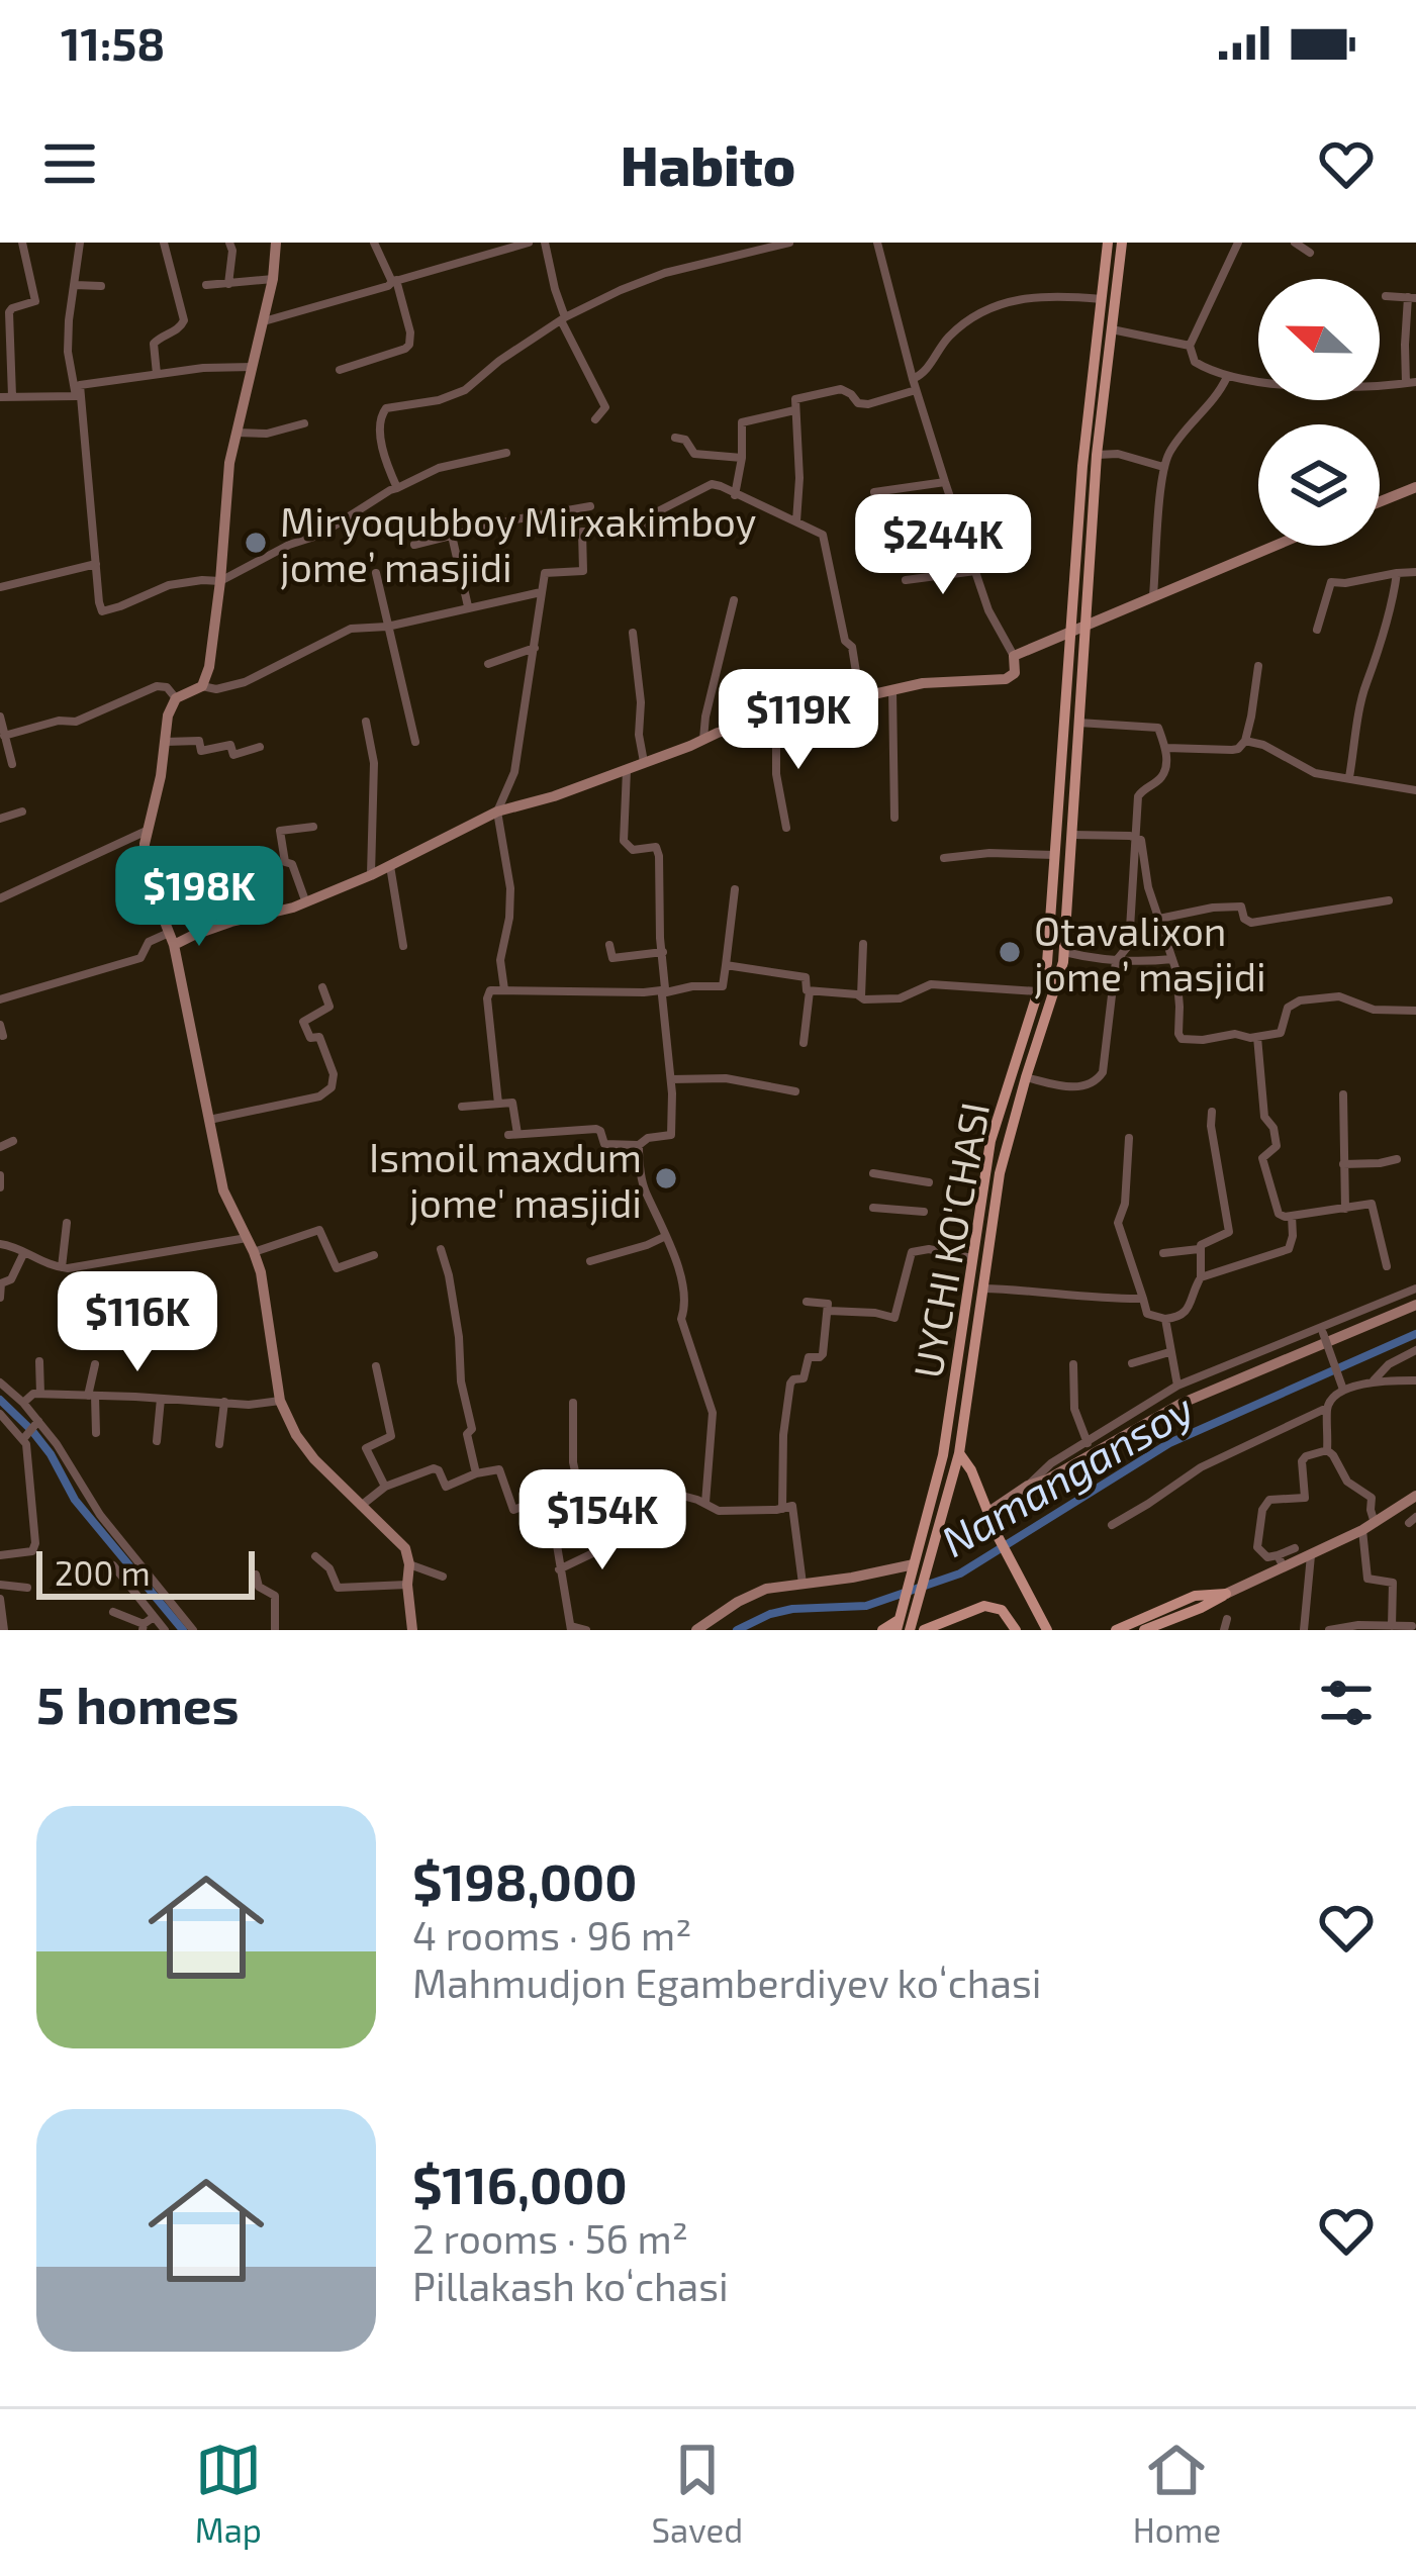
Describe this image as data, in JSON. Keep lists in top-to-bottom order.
{
  "streets": {
    "main road": ["UYCHI KO'CHASI"]
  },
  "water": ["Namangansoy"],
  "places": ["Miryoqubboy Mirxakimboy jome’ masjidi", "Otavalixon jome’ masjidi", "Ismoil maxdum jome' masjidi"],
  "scale_bar": "200 m",
  "north": "left",
  "page": {
    "status": "11:58",
    "header": "Habito",
    "price": [
      "$244K",
      "$119K",
      "$198K",
      "$116K",
      "$154K"
    ],
    "scale": "200 m",
    "heading": "5 homes",
    "list": [
      {
        "name": "$198,000",
        "note": "4 rooms · 96 m² · Mahmudjon Egamberdiyev koʻchasi"
      },
      {
        "name": "$116,000",
        "note": "2 rooms · 56 m² · Pillakash koʻchasi"
      }
    ],
    "tabs": ["Map", "Saved", "Home"]
  }
}
